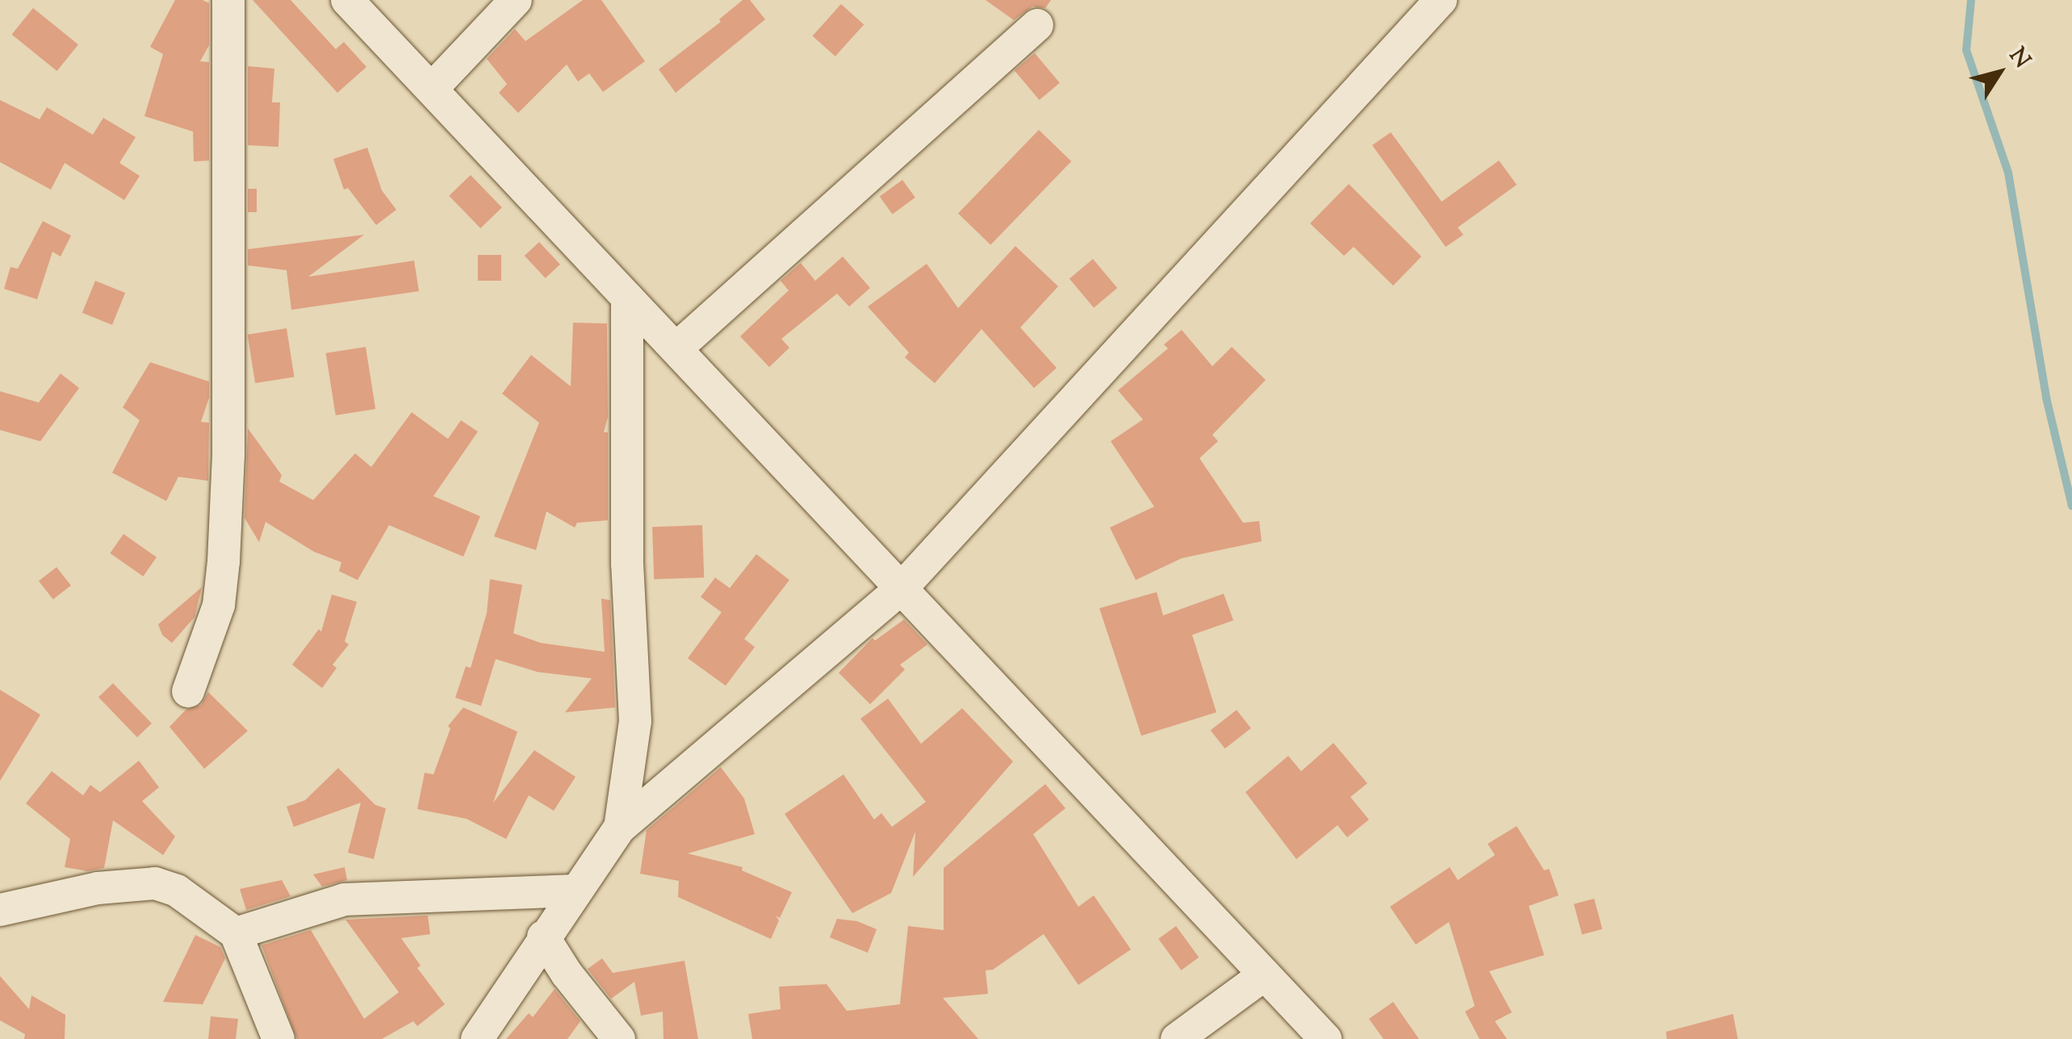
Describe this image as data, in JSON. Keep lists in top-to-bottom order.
{
  "north": "top right"
}
